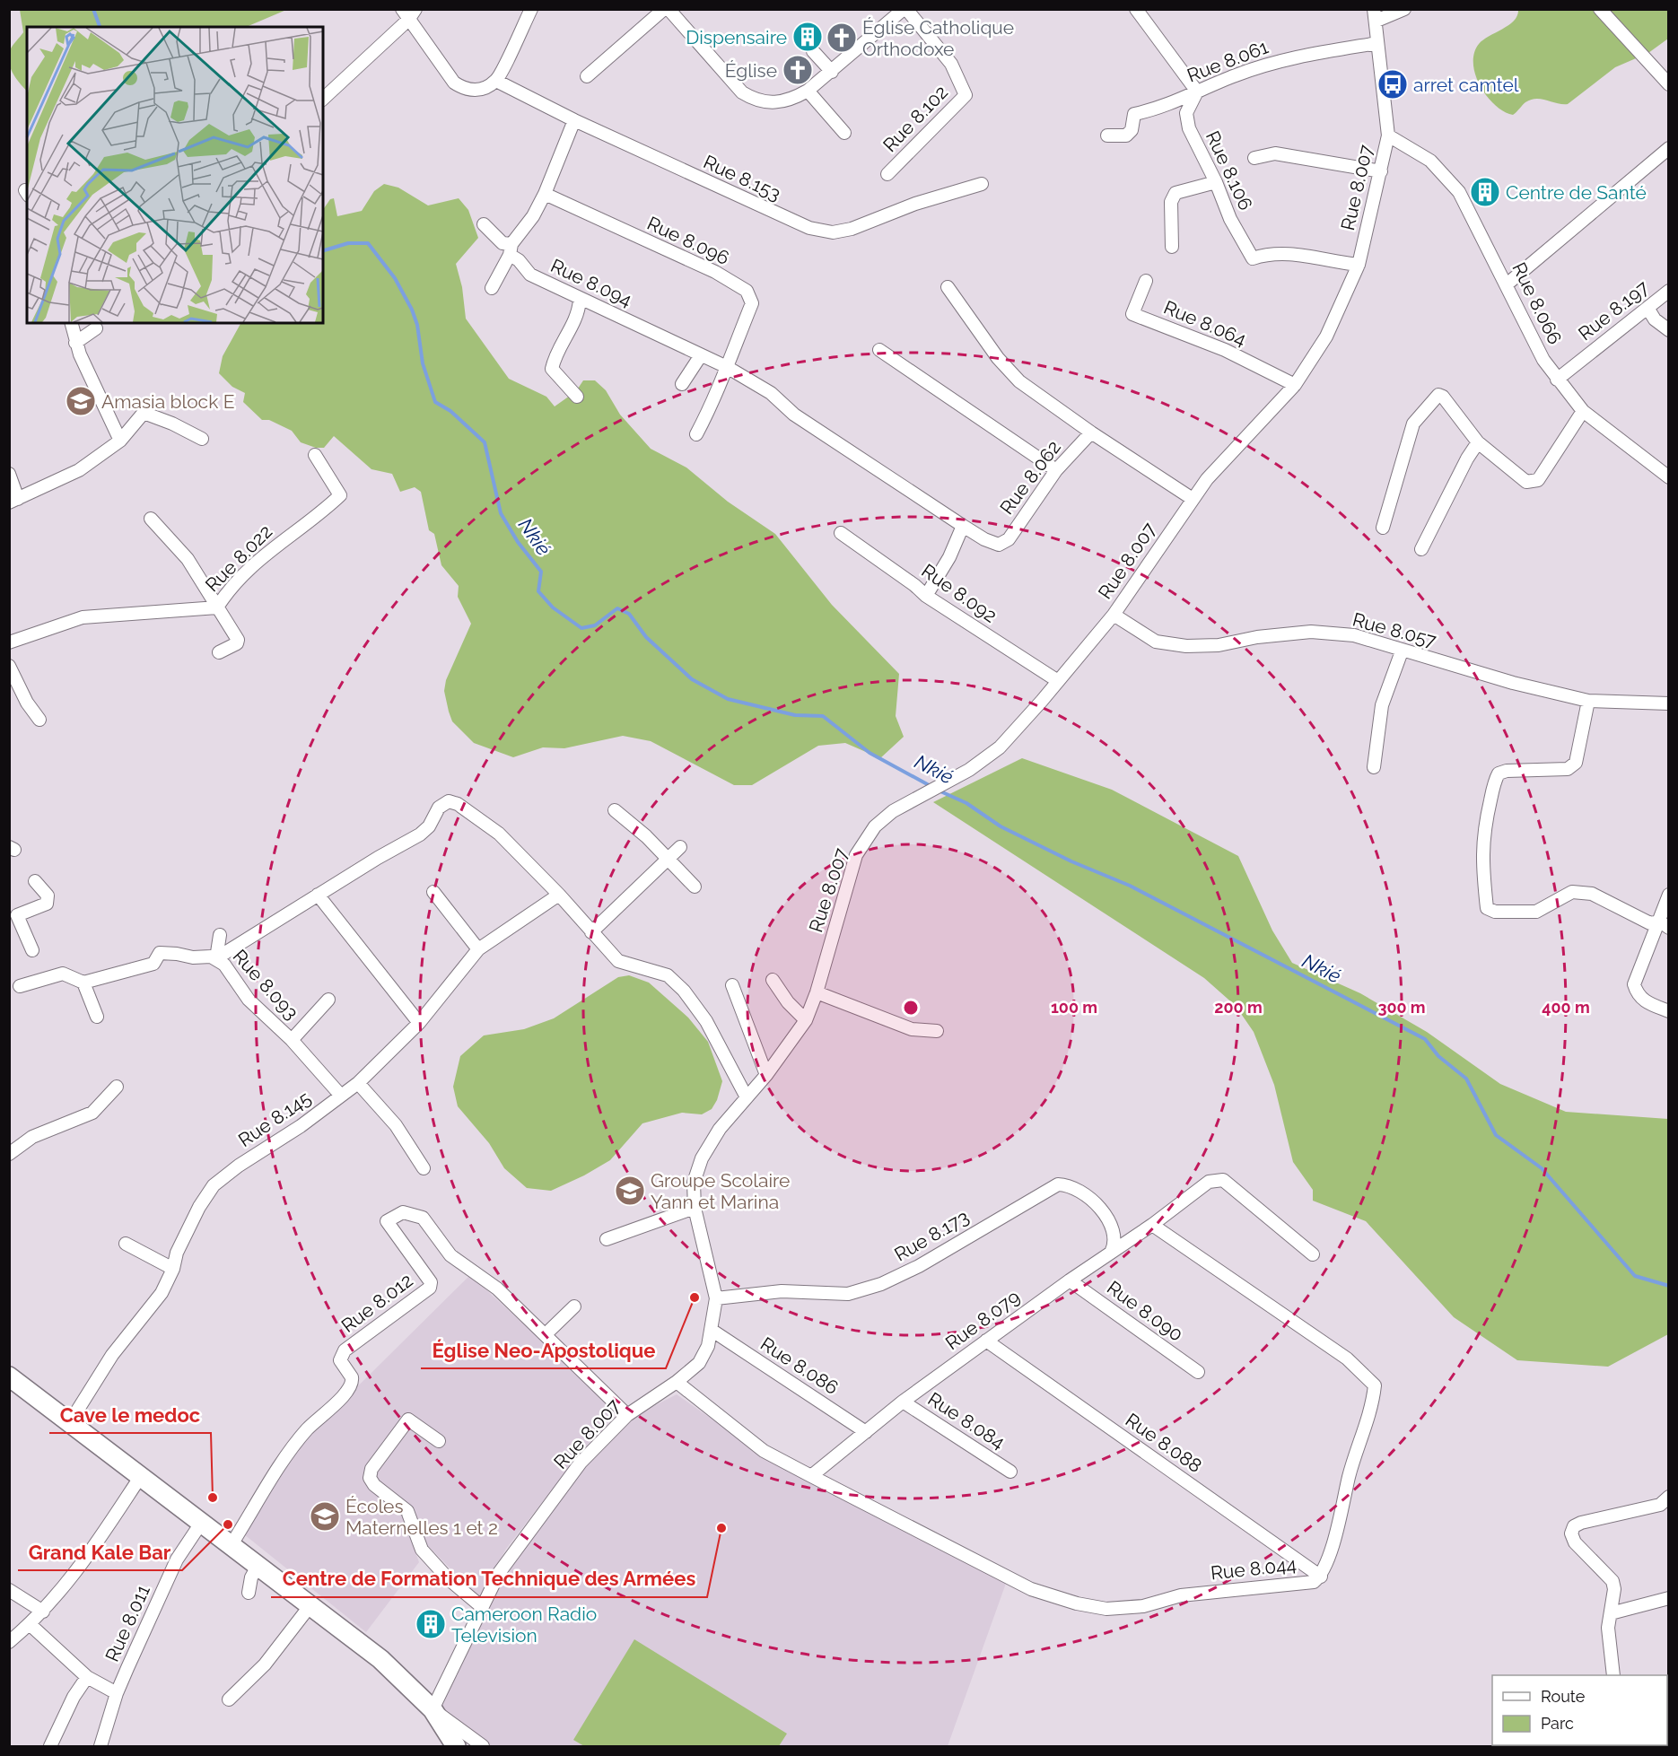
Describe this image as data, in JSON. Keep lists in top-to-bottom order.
{
  "streets": {
    "street": [
      "Rue 8.061",
      "Rue 8.102",
      "Rue 8.106",
      "Rue 8.153",
      "Rue 8.007",
      "Rue 8.096",
      "Rue 8.094",
      "Rue 8.066",
      "Rue 8.197",
      "Rue 8.064",
      "Rue 8.062",
      "Rue 8.022",
      "Rue 8.092",
      "Rue 8.057",
      "Rue 8.093",
      "Rue 8.145",
      "Rue 8.173",
      "Rue 8.012",
      "Rue 8.090",
      "Rue 8.079",
      "Rue 8.086",
      "Rue 8.084",
      "Rue 8.088",
      "Rue 8.044",
      "Rue 8.011"
    ]
  },
  "crossings": [
    ["Rue 8.061", "Rue 8.106"],
    ["Rue 8.061", "Rue 8.007"],
    ["Rue 8.106", "Rue 8.007"],
    ["Rue 8.007", "Rue 8.066"],
    ["Rue 8.007", "Rue 8.064"],
    ["Rue 8.007", "Rue 8.092"],
    ["Rue 8.007", "Rue 8.057"],
    ["Rue 8.007", "Rue 8.173"],
    ["Rue 8.007", "Rue 8.012"],
    ["Rue 8.007", "Rue 8.086"],
    ["Rue 8.096", "Rue 8.094"],
    ["Rue 8.094", "Rue 8.062"],
    ["Rue 8.066", "Rue 8.197"],
    ["Rue 8.093", "Rue 8.145"],
    ["Rue 8.173", "Rue 8.079"],
    ["Rue 8.090", "Rue 8.079"],
    ["Rue 8.079", "Rue 8.086"],
    ["Rue 8.079", "Rue 8.084"],
    ["Rue 8.079", "Rue 8.088"],
    ["Rue 8.079", "Rue 8.044"],
    ["Rue 8.088", "Rue 8.044"]
  ],
  "water": ["Nkié"],
  "places": {
    "building": ["Dispensaire", "Centre de Santé", "Cameroon Radio Television"],
    "church": ["Église Catholique Orthodoxe", "Église"],
    "bus stop": ["arret camtel"],
    "school or university": ["Amasia block E", "Groupe Scolaire Yann et Marina", "Écoles Maternelles 1 et 2"],
    "other": [
      "Église Neo-Apostolique",
      "Cave le medoc",
      "Grand Kale Bar",
      "Centre de Formation Technique des Armées"
    ]
  },
  "legend": ["Route", "Parc"],
  "rings": [
    "100 m",
    "200 m",
    "300 m",
    "400 m"
  ]
}
